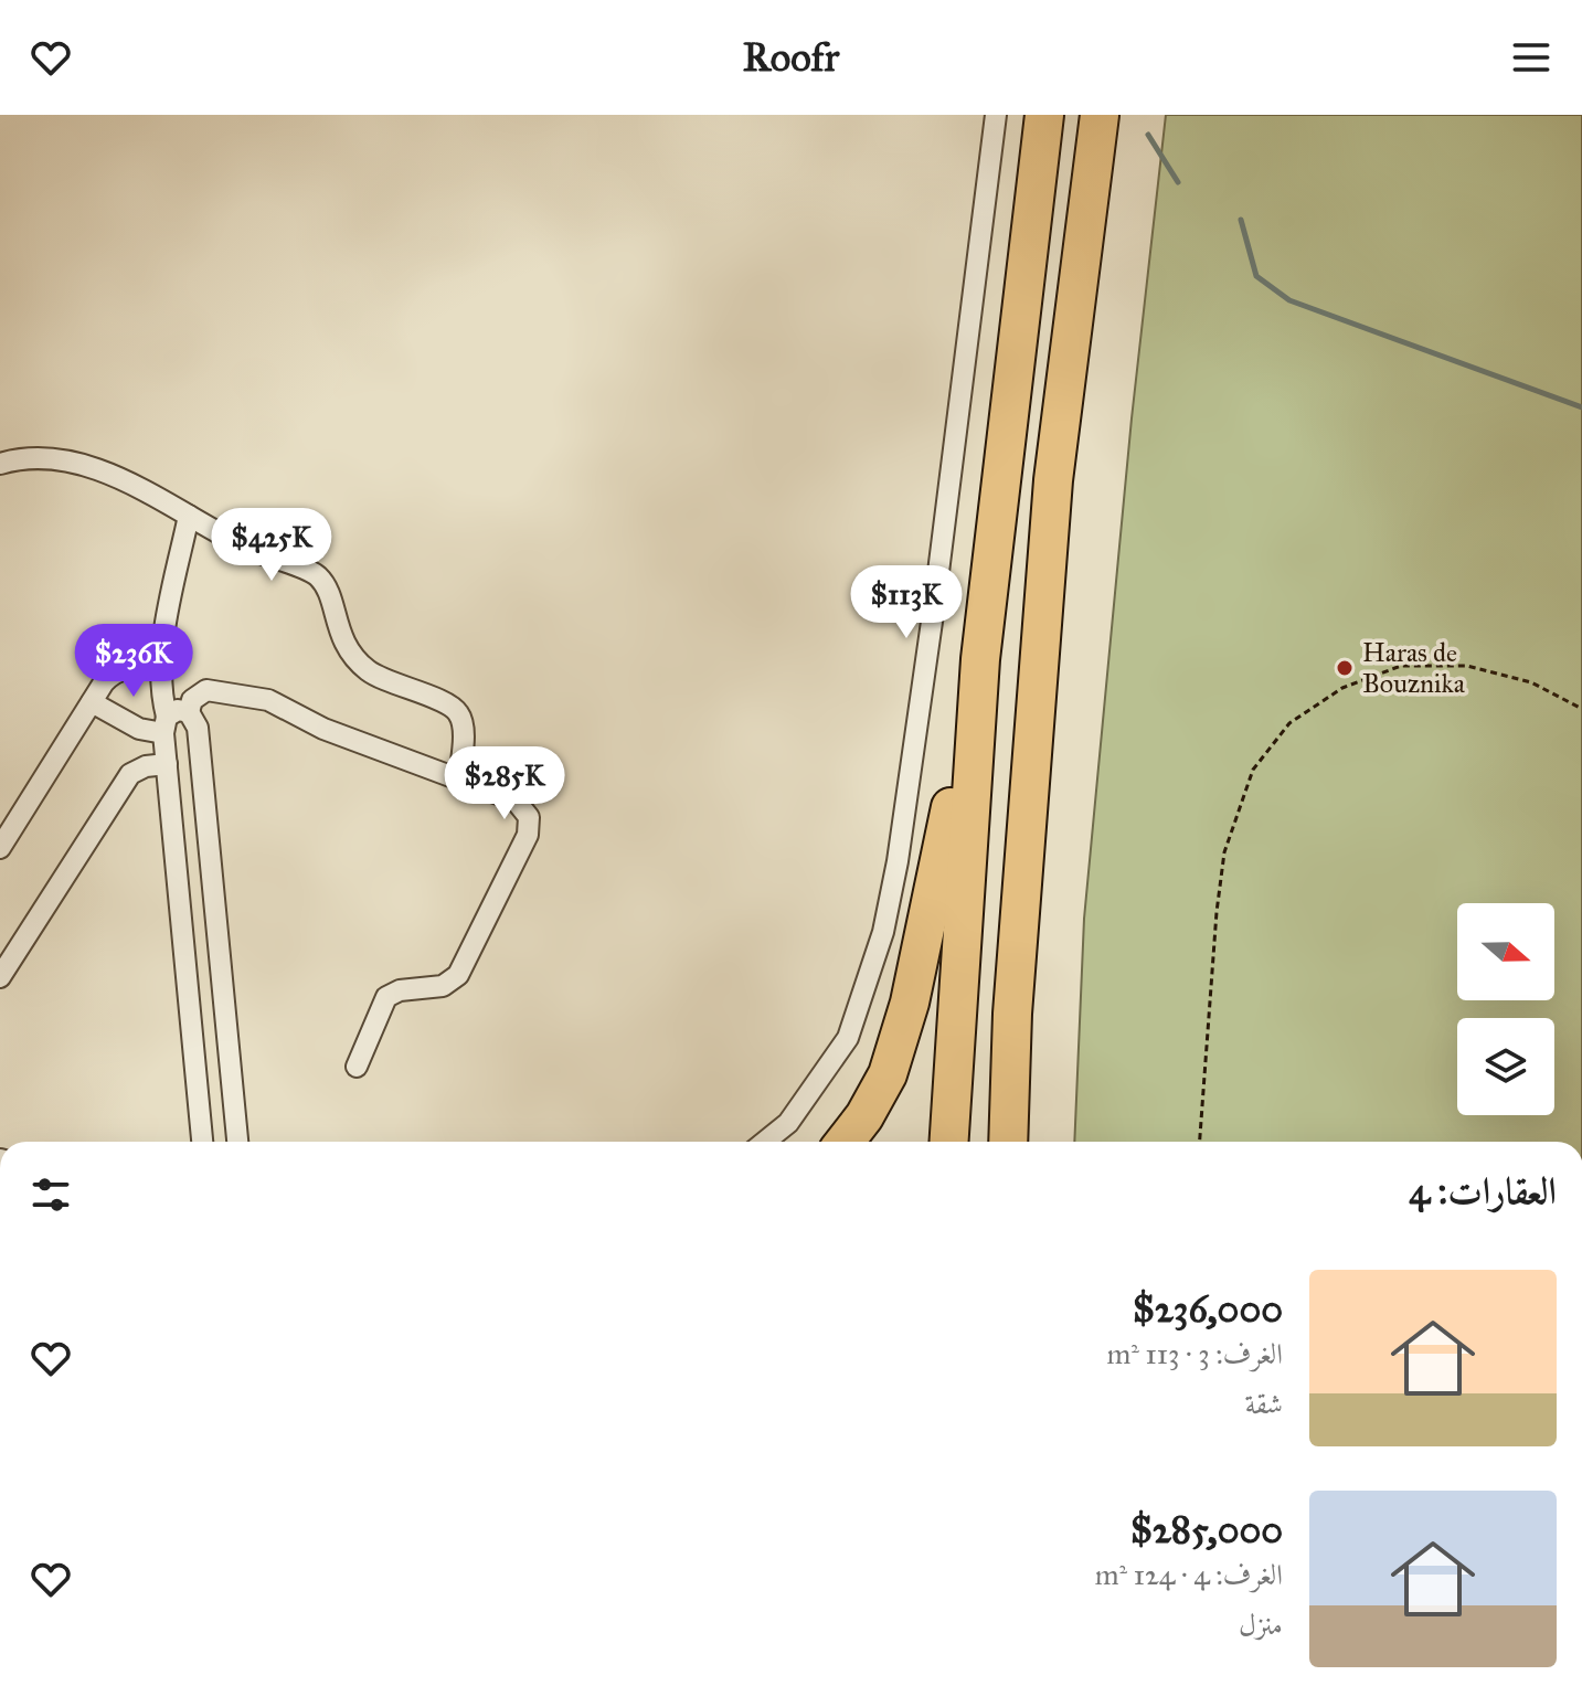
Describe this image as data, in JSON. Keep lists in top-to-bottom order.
{
  "places": ["Haras de Bouznika"],
  "north": "right",
  "page": {
    "header": "Roofr",
    "price": [
      "$425K",
      "$113K",
      "$236K",
      "$285K"
    ],
    "heading": "العقارات: 4",
    "list": [
      {
        "name": "$236,000",
        "note": "الغرف: 3 · 113 m² · شقة"
      },
      {
        "name": "$285,000",
        "note": "الغرف: 4 · 124 m² · منزل"
      }
    ]
  }
}
